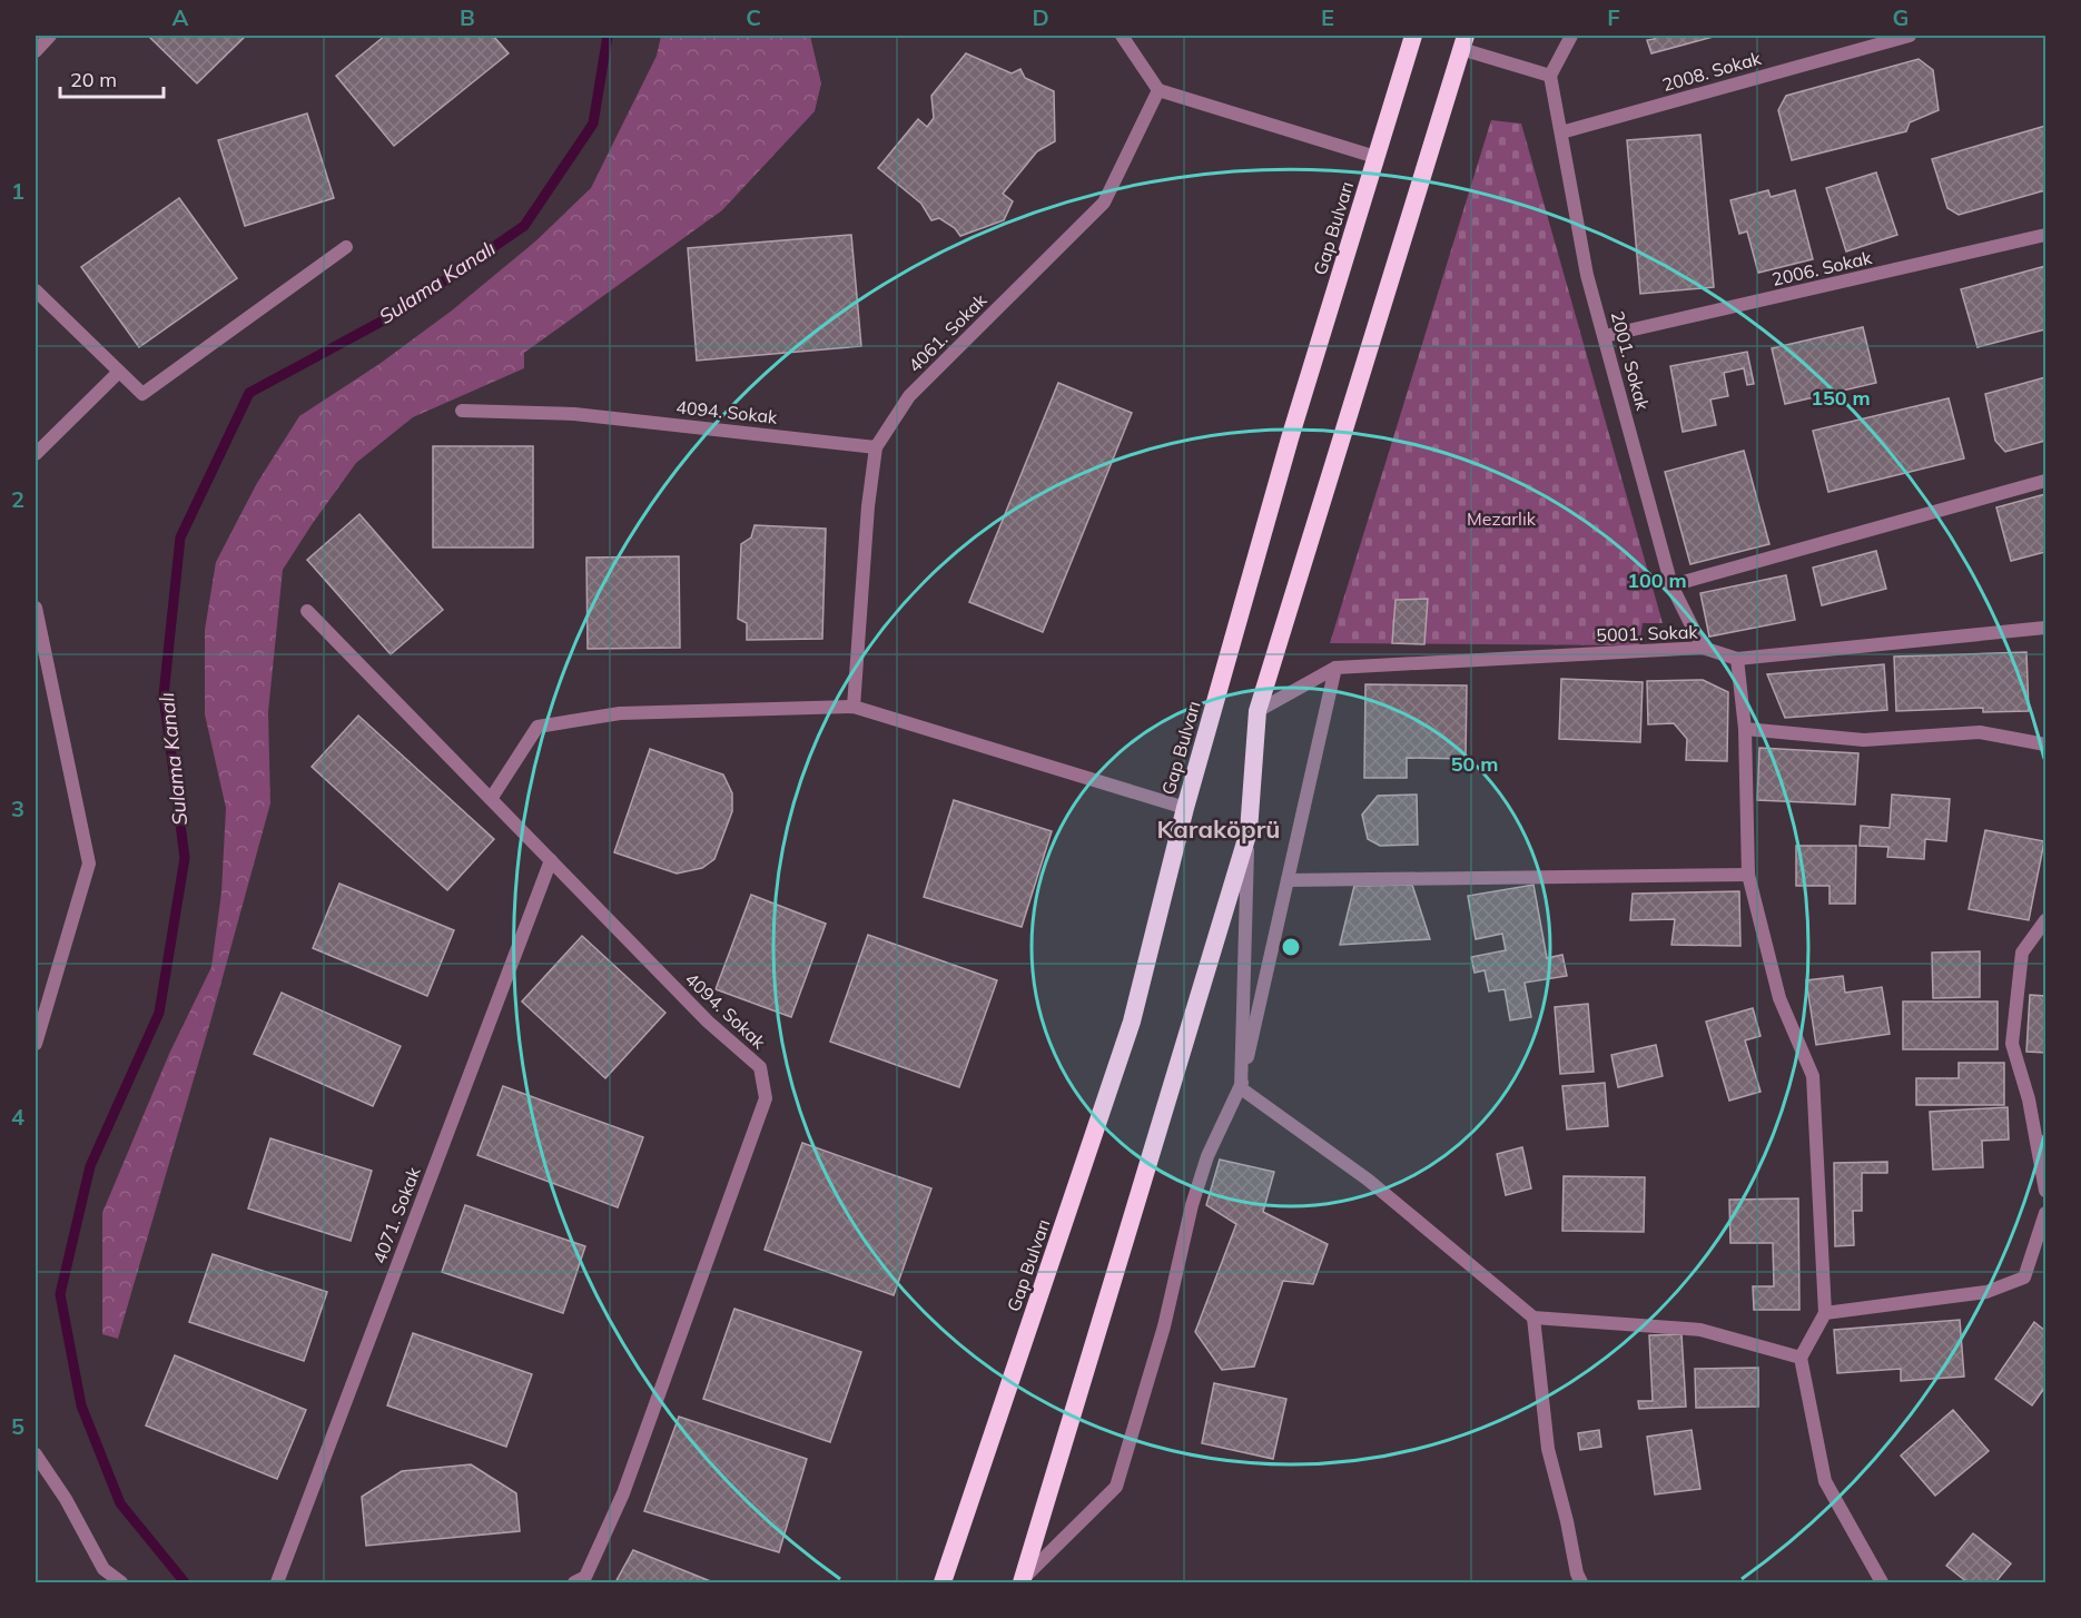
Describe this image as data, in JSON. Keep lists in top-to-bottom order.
{
  "streets": {
    "highway": ["Gap Bulvarı"],
    "street": [
      "2008. Sokak",
      "2006. Sokak",
      "4061. Sokak",
      "2001. Sokak",
      "4094. Sokak",
      "5001. Sokak",
      "4071. Sokak"
    ]
  },
  "crossings": [
    ["2008. Sokak", "2001. Sokak"],
    ["2006. Sokak", "2001. Sokak"],
    ["4061. Sokak", "4094. Sokak"],
    ["2001. Sokak", "5001. Sokak"],
    ["4094. Sokak", "4071. Sokak"]
  ],
  "districts": ["Karaköprü"],
  "water": ["Sulama Kanalı"],
  "parks": ["Mezarlık"],
  "scale_bar": "20 m",
  "grid": {
    "columns": [
      "A",
      "B",
      "C",
      "D",
      "E",
      "F",
      "G"
    ],
    "rows": [
      "1",
      "2",
      "3",
      "4",
      "5"
    ]
  },
  "rings": ["150 m", "100 m", "50 m"]
}
